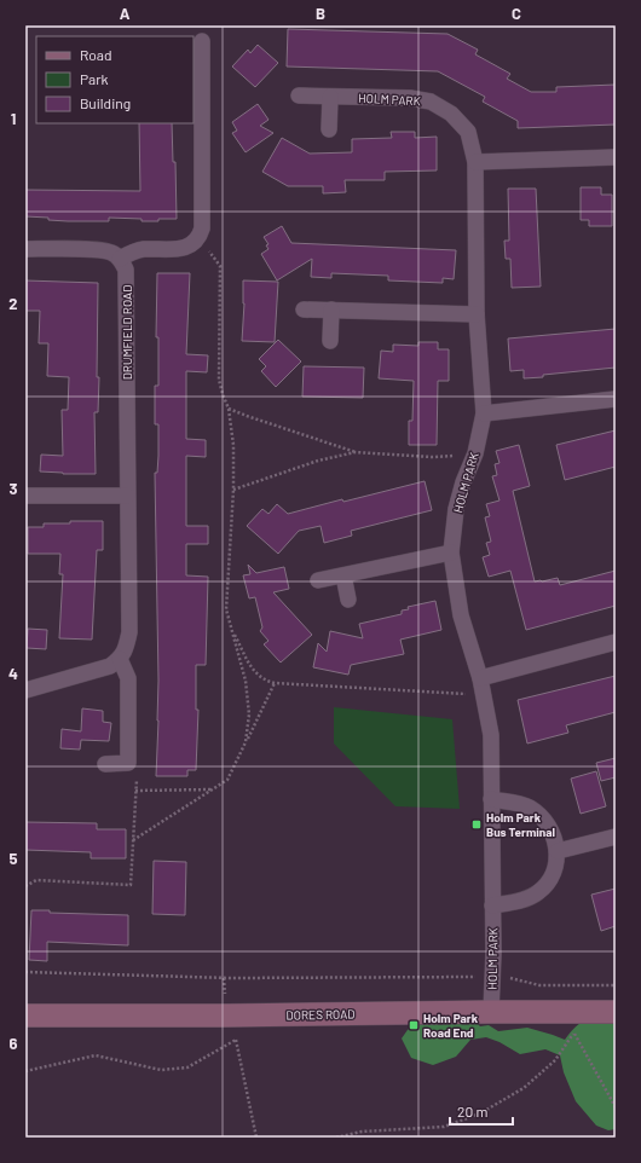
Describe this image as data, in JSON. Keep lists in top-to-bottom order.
{
  "streets": {
    "main road": ["DORES ROAD"],
    "street": ["HOLM PARK", "DRUMFIELD ROAD"]
  },
  "crossings": [
    ["HOLM PARK", "DORES ROAD"]
  ],
  "places": {
    "transit": ["Holm Park Bus Terminal", "Holm Park Road End"]
  },
  "legend": ["Road", "Park", "Building"],
  "scale_bar": "20 m",
  "grid": {
    "columns": ["A", "B", "C"],
    "rows": [
      "1",
      "2",
      "3",
      "4",
      "5",
      "6"
    ]
  }
}
